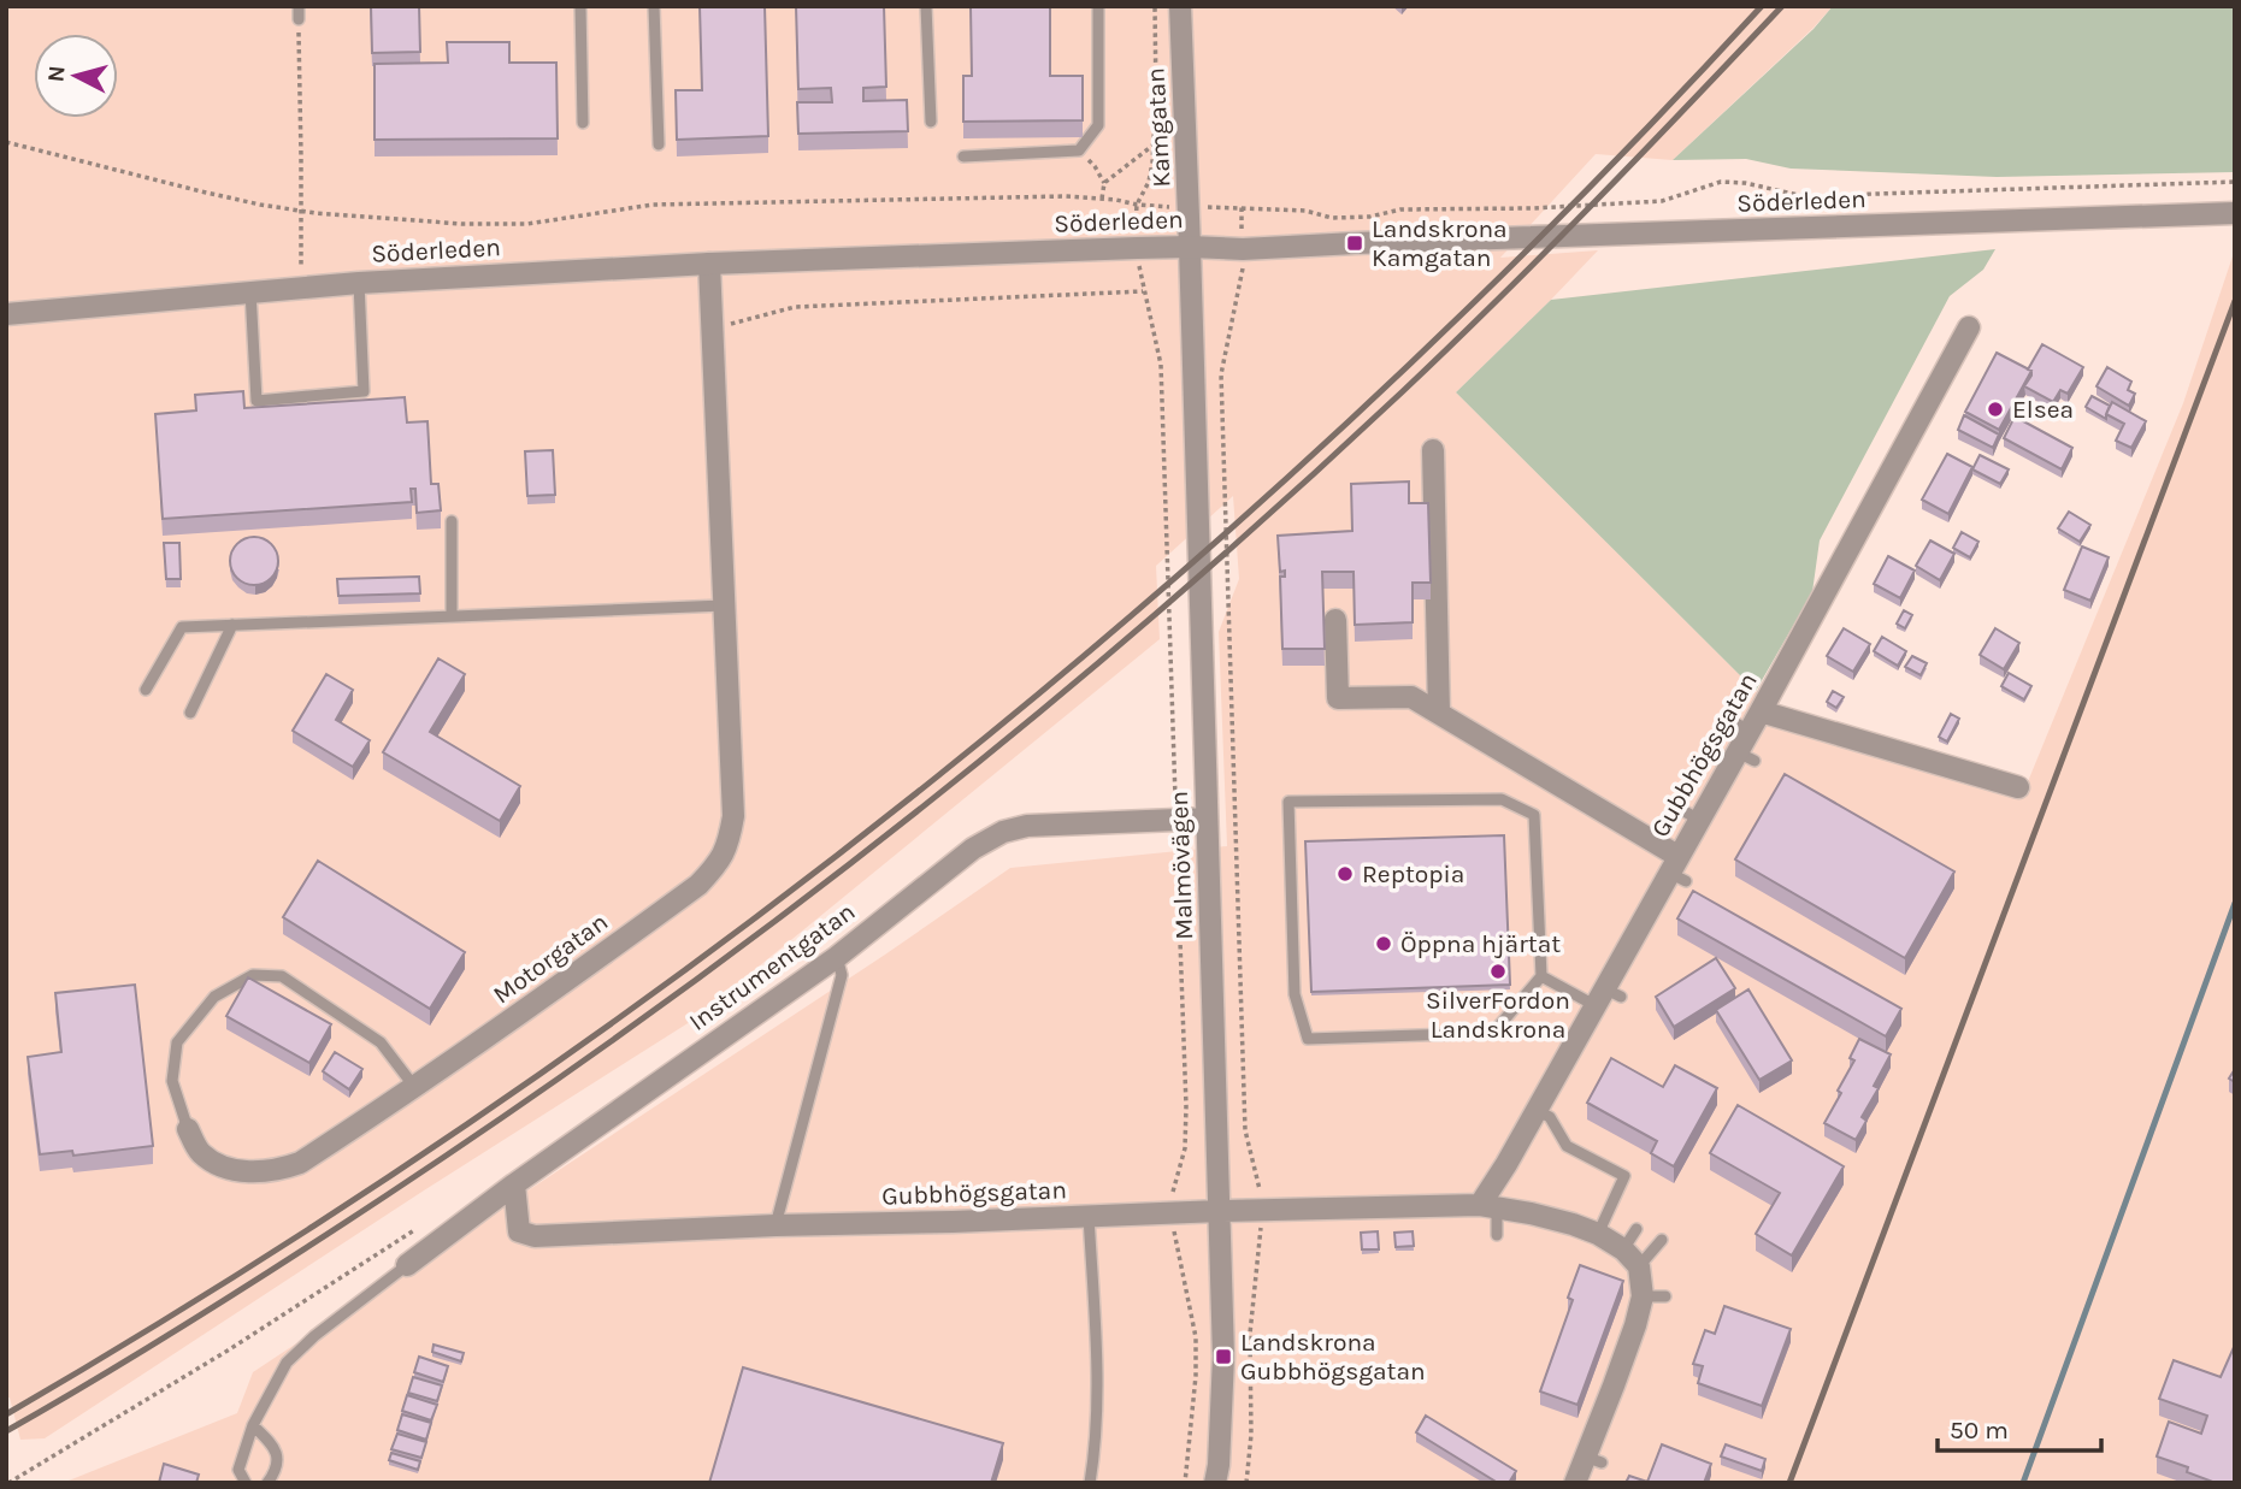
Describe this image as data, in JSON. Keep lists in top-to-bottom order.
{
  "streets": {
    "street": [
      "Kamgatan",
      "Söderleden",
      "Gubbhögsgatan",
      "Malmövägen",
      "Motorgatan",
      "Instrumentgatan"
    ]
  },
  "crossings": [
    ["Kamgatan", "Söderleden"],
    ["Kamgatan", "Malmövägen"],
    ["Söderleden", "Malmövägen"],
    ["Söderleden", "Motorgatan"],
    ["Gubbhögsgatan", "Malmövägen"],
    ["Gubbhögsgatan", "Instrumentgatan"],
    ["Malmövägen", "Instrumentgatan"]
  ],
  "places": {
    "transit": ["Landskrona Kamgatan", "Landskrona Gubbhögsgatan"],
    "other": [
      "Elsea",
      "Reptopia",
      "Öppna hjärtat",
      "SilverFordon Landskrona"
    ]
  },
  "scale_bar": "50 m",
  "north": "left"
}
